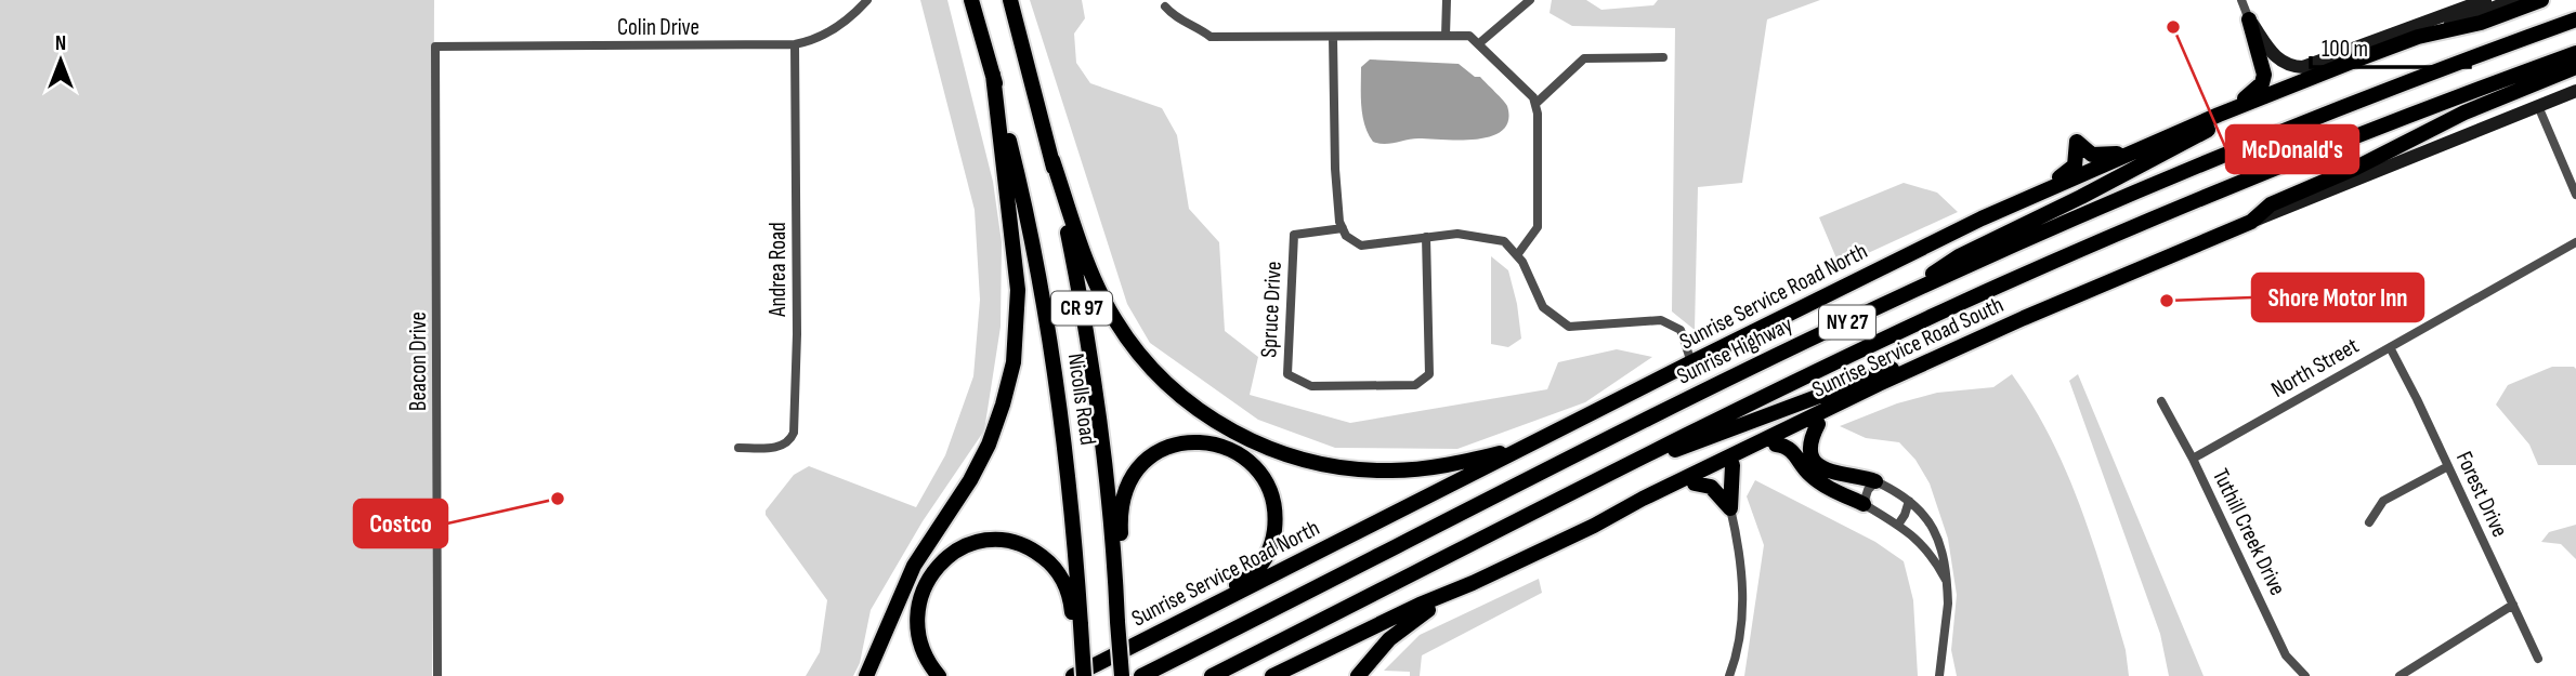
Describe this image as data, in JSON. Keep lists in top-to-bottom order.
{
  "streets": {
    "highway": [
      "Sunrise Service Road North",
      "CR 97",
      "NY 27",
      "Sunrise Service Road South",
      "Sunrise Highway",
      "Nicolls Road"
    ],
    "street": [
      "Colin Drive",
      "Andrea Road",
      "Spruce Drive",
      "Beacon Drive",
      "North Street",
      "Forest Drive",
      "Tuthill Creek Drive"
    ]
  },
  "crossings": [
    ["Colin Drive", "Andrea Road"],
    ["Colin Drive", "Beacon Drive"],
    ["North Street", "Forest Drive"],
    ["North Street", "Tuthill Creek Drive"]
  ],
  "places": ["McDonald's", "Shore Motor Inn", "Costco"],
  "scale_bar": "100 m",
  "north": "top"
}
